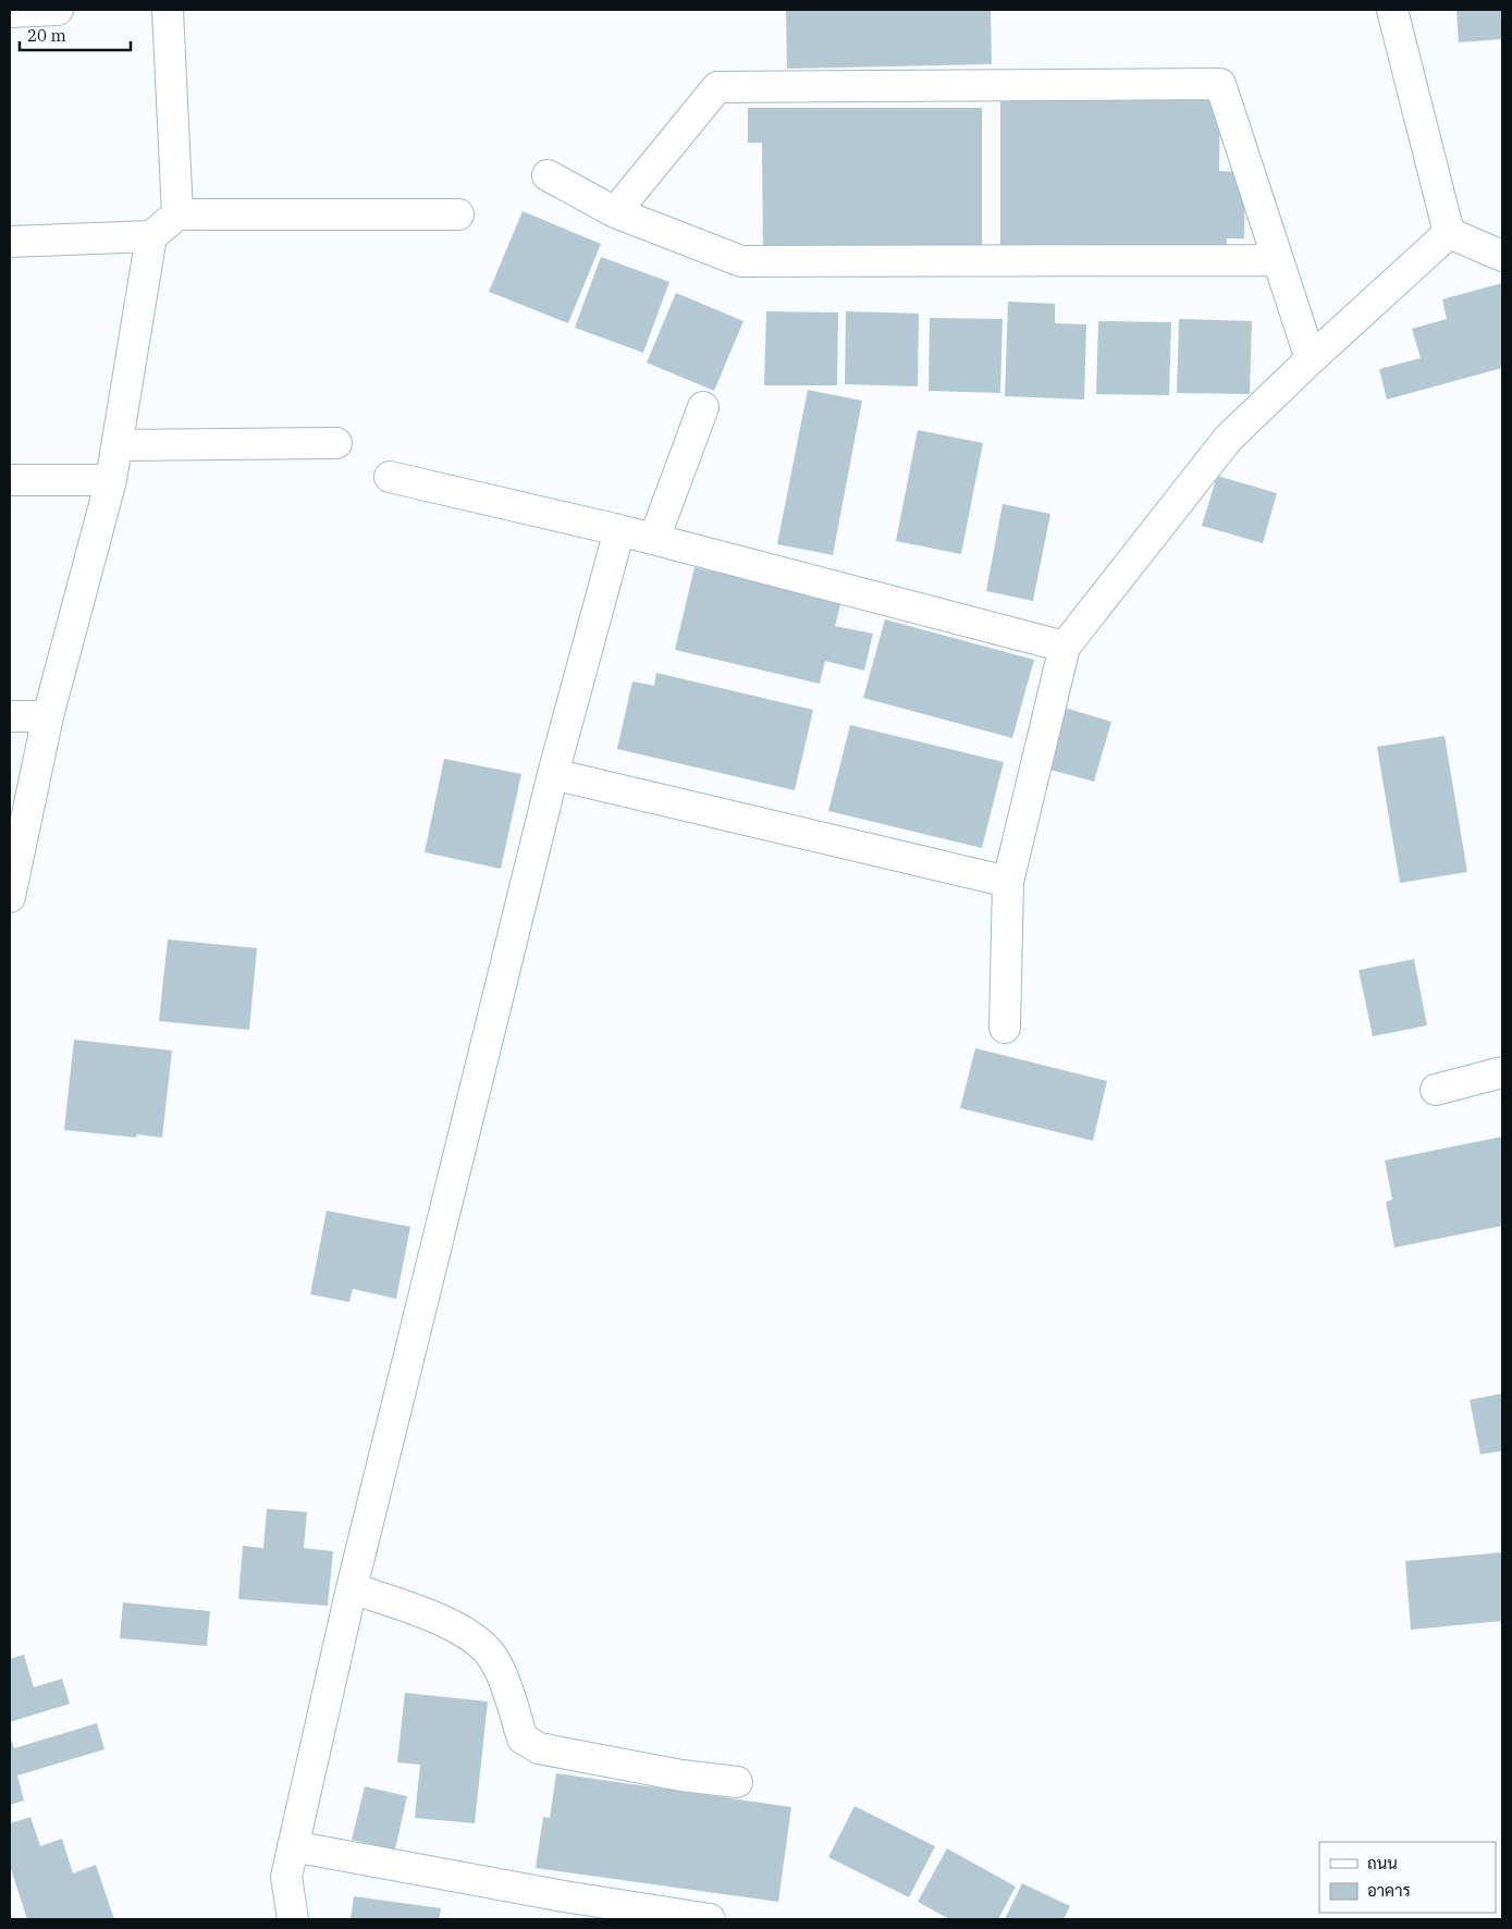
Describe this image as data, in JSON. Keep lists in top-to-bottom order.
{
  "legend": ["ถนน", "อาคาร"],
  "scale_bar": "20 m"
}
